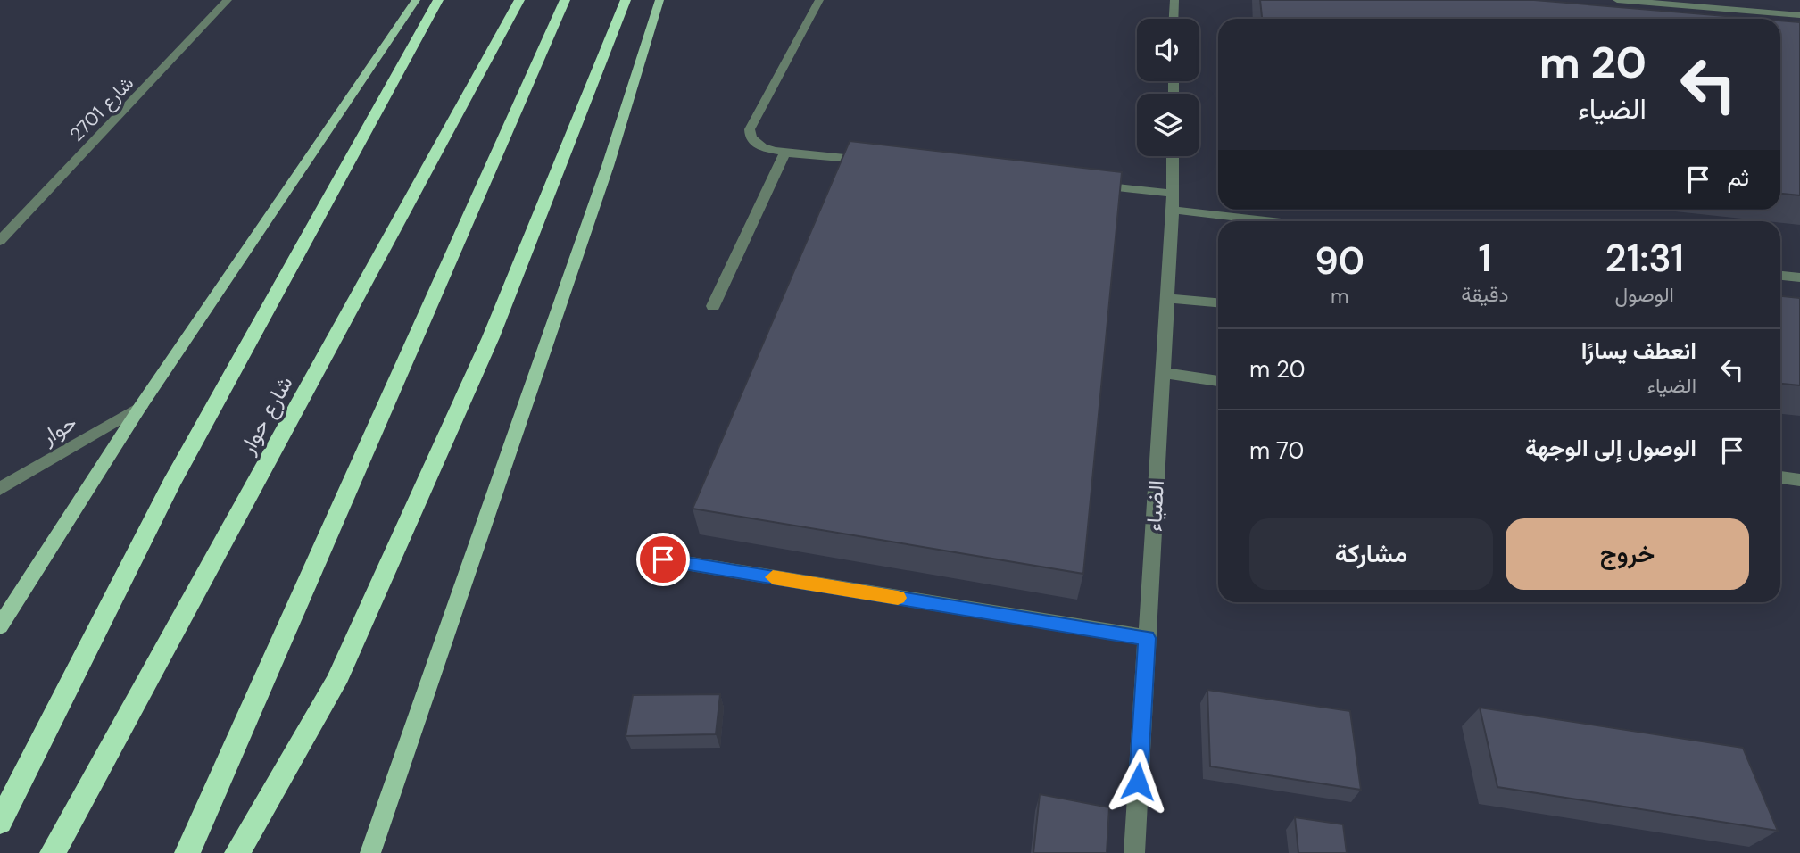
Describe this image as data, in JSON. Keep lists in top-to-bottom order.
{
  "streets": {
    "highway": ["شارع حوار"],
    "street": ["شارع 2701", "حوار", "الضياء"]
  },
  "page": {
    "turn": ["20 m", "الضياء"],
    "then": "ثم",
    "eta": [
      "21:31",
      "الوصول",
      "1",
      "دقيقة",
      "90",
      "m"
    ],
    "list": [
      {
        "name": "انعطف يسارًا",
        "note": "الضياء",
        "value": "20 m"
      },
      {
        "name": "الوصول إلى الوجهة",
        "value": "70 m"
      }
    ],
    "buttons": ["خروج", "مشاركة"]
  }
}
